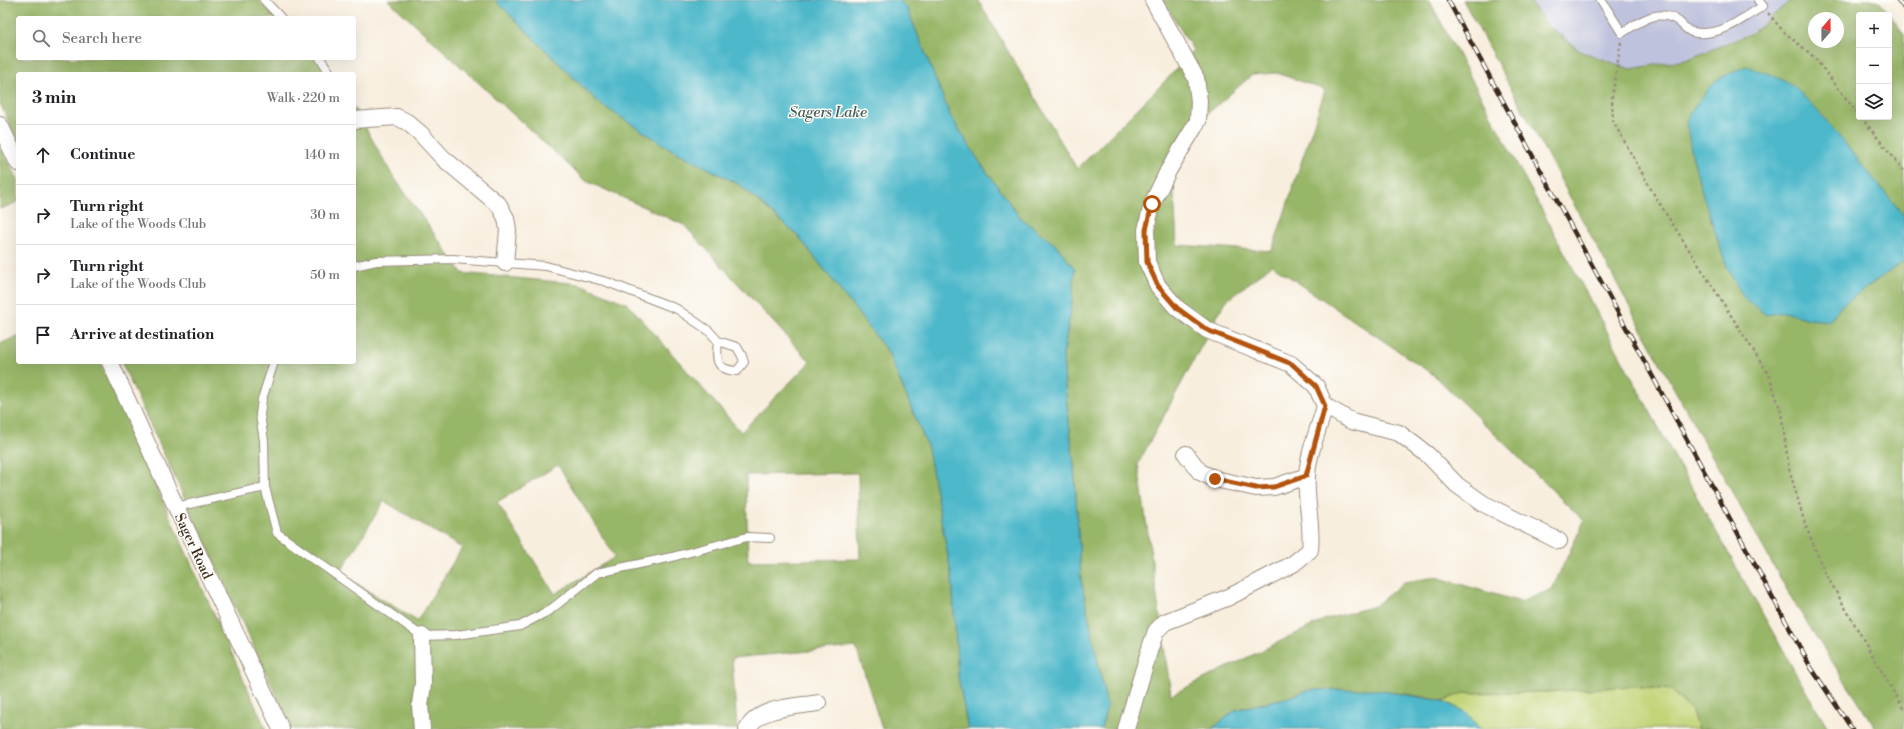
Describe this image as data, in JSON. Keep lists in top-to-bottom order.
{
  "streets": {
    "street": ["Sager Road"]
  },
  "water": ["Sagers Lake"],
  "north": "top",
  "page": {
    "map_buttons": ["+", "−"],
    "search": "Search here",
    "heading": ["3 min", "Walk · 220 m"],
    "list": [
      ["Continue", "140 m"],
      ["Turn right", "Lake of the Woods Club", "30 m"],
      ["Turn right", "Lake of the Woods Club", "50 m"],
      "Arrive at destination"
    ]
  }
}
